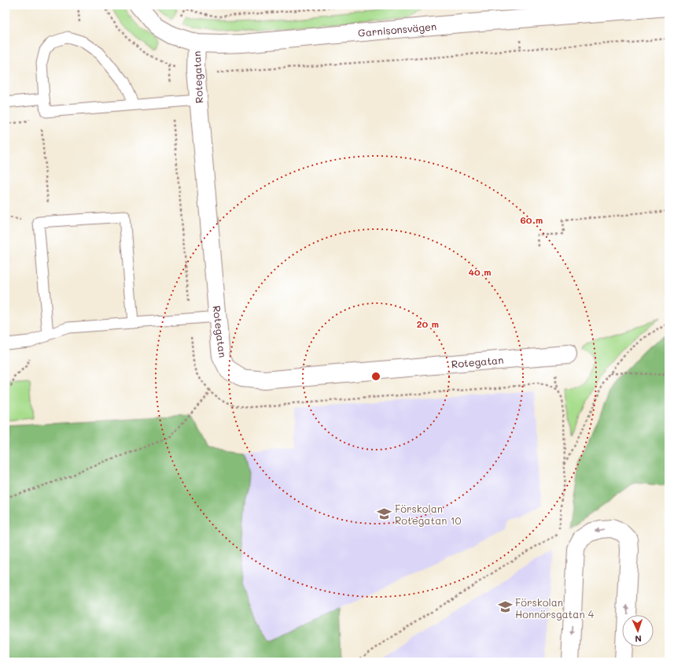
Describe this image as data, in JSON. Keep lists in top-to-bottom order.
{
  "streets": {
    "street": ["Garnisonsvägen", "Rotegatan"]
  },
  "crossings": [
    ["Garnisonsvägen", "Rotegatan"]
  ],
  "places": {
    "school or university": ["Förskolan Rotegatan 10", "Förskolan Honnörsgatan 4"]
  },
  "north": "bottom",
  "rings": ["60 m", "40 m", "20 m"]
}
